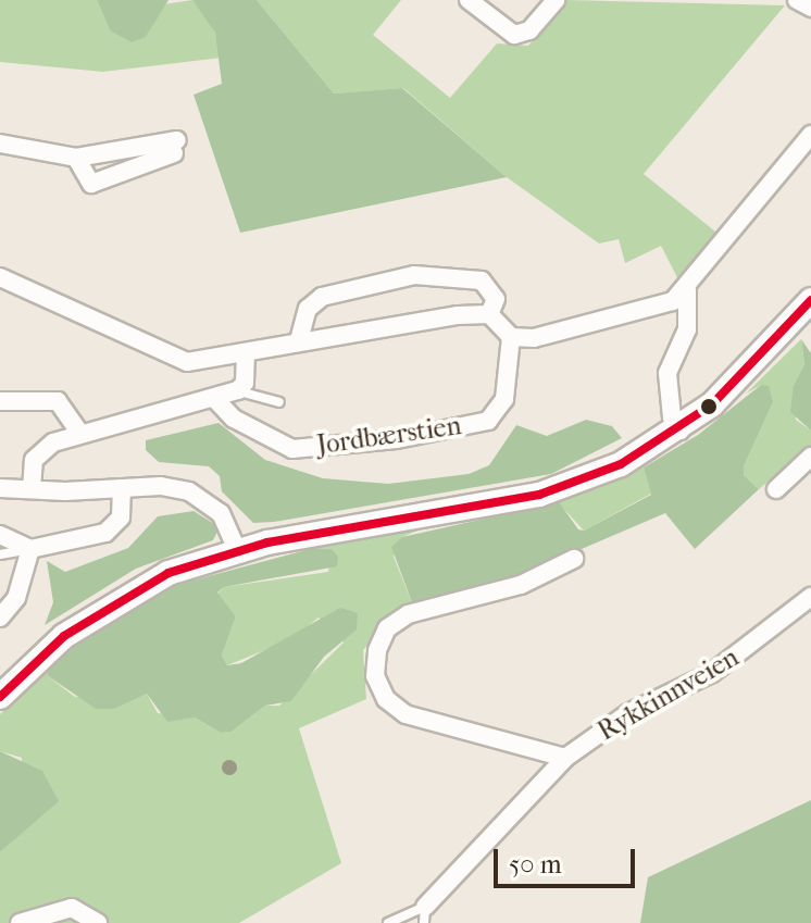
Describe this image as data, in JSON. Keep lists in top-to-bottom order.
{
  "streets": {
    "street": ["Jordbærstien", "Rykkinnveien"]
  },
  "scale_bar": "50 m"
}
